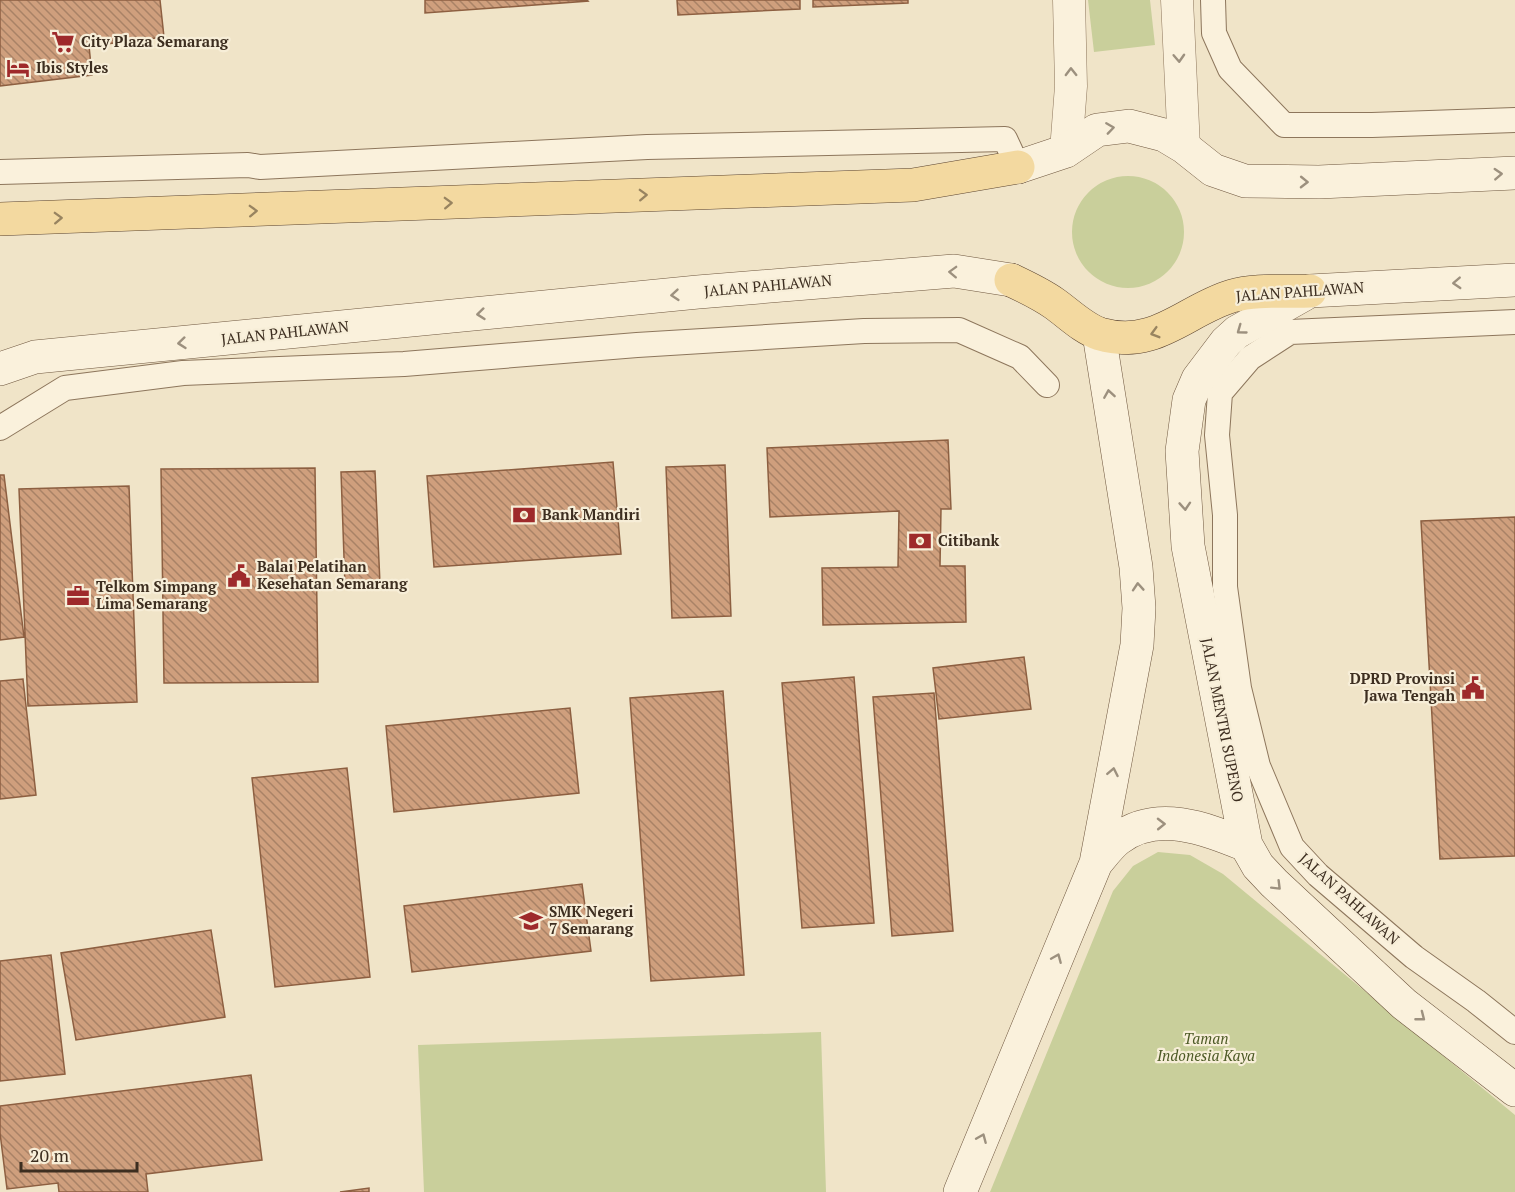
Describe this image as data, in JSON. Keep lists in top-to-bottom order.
{
  "streets": {
    "main road": ["JALAN PAHLAWAN", "JALAN MENTRI SUPENO"]
  },
  "crossings": [
    ["JALAN PAHLAWAN", "JALAN MENTRI SUPENO"]
  ],
  "parks": ["Taman Indonesia Kaya"],
  "places": {
    "supermarket": ["City Plaza Semarang"],
    "hotel": ["Ibis Styles"],
    "bank": ["Bank Mandiri", "Citibank"],
    "public building": ["Balai Pelatihan Kesehatan Semarang", "DPRD Provinsi Jawa Tengah"],
    "office": ["Telkom Simpang Lima Semarang"],
    "school or university": ["SMK Negeri 7 Semarang"]
  },
  "scale_bar": "20 m"
}
